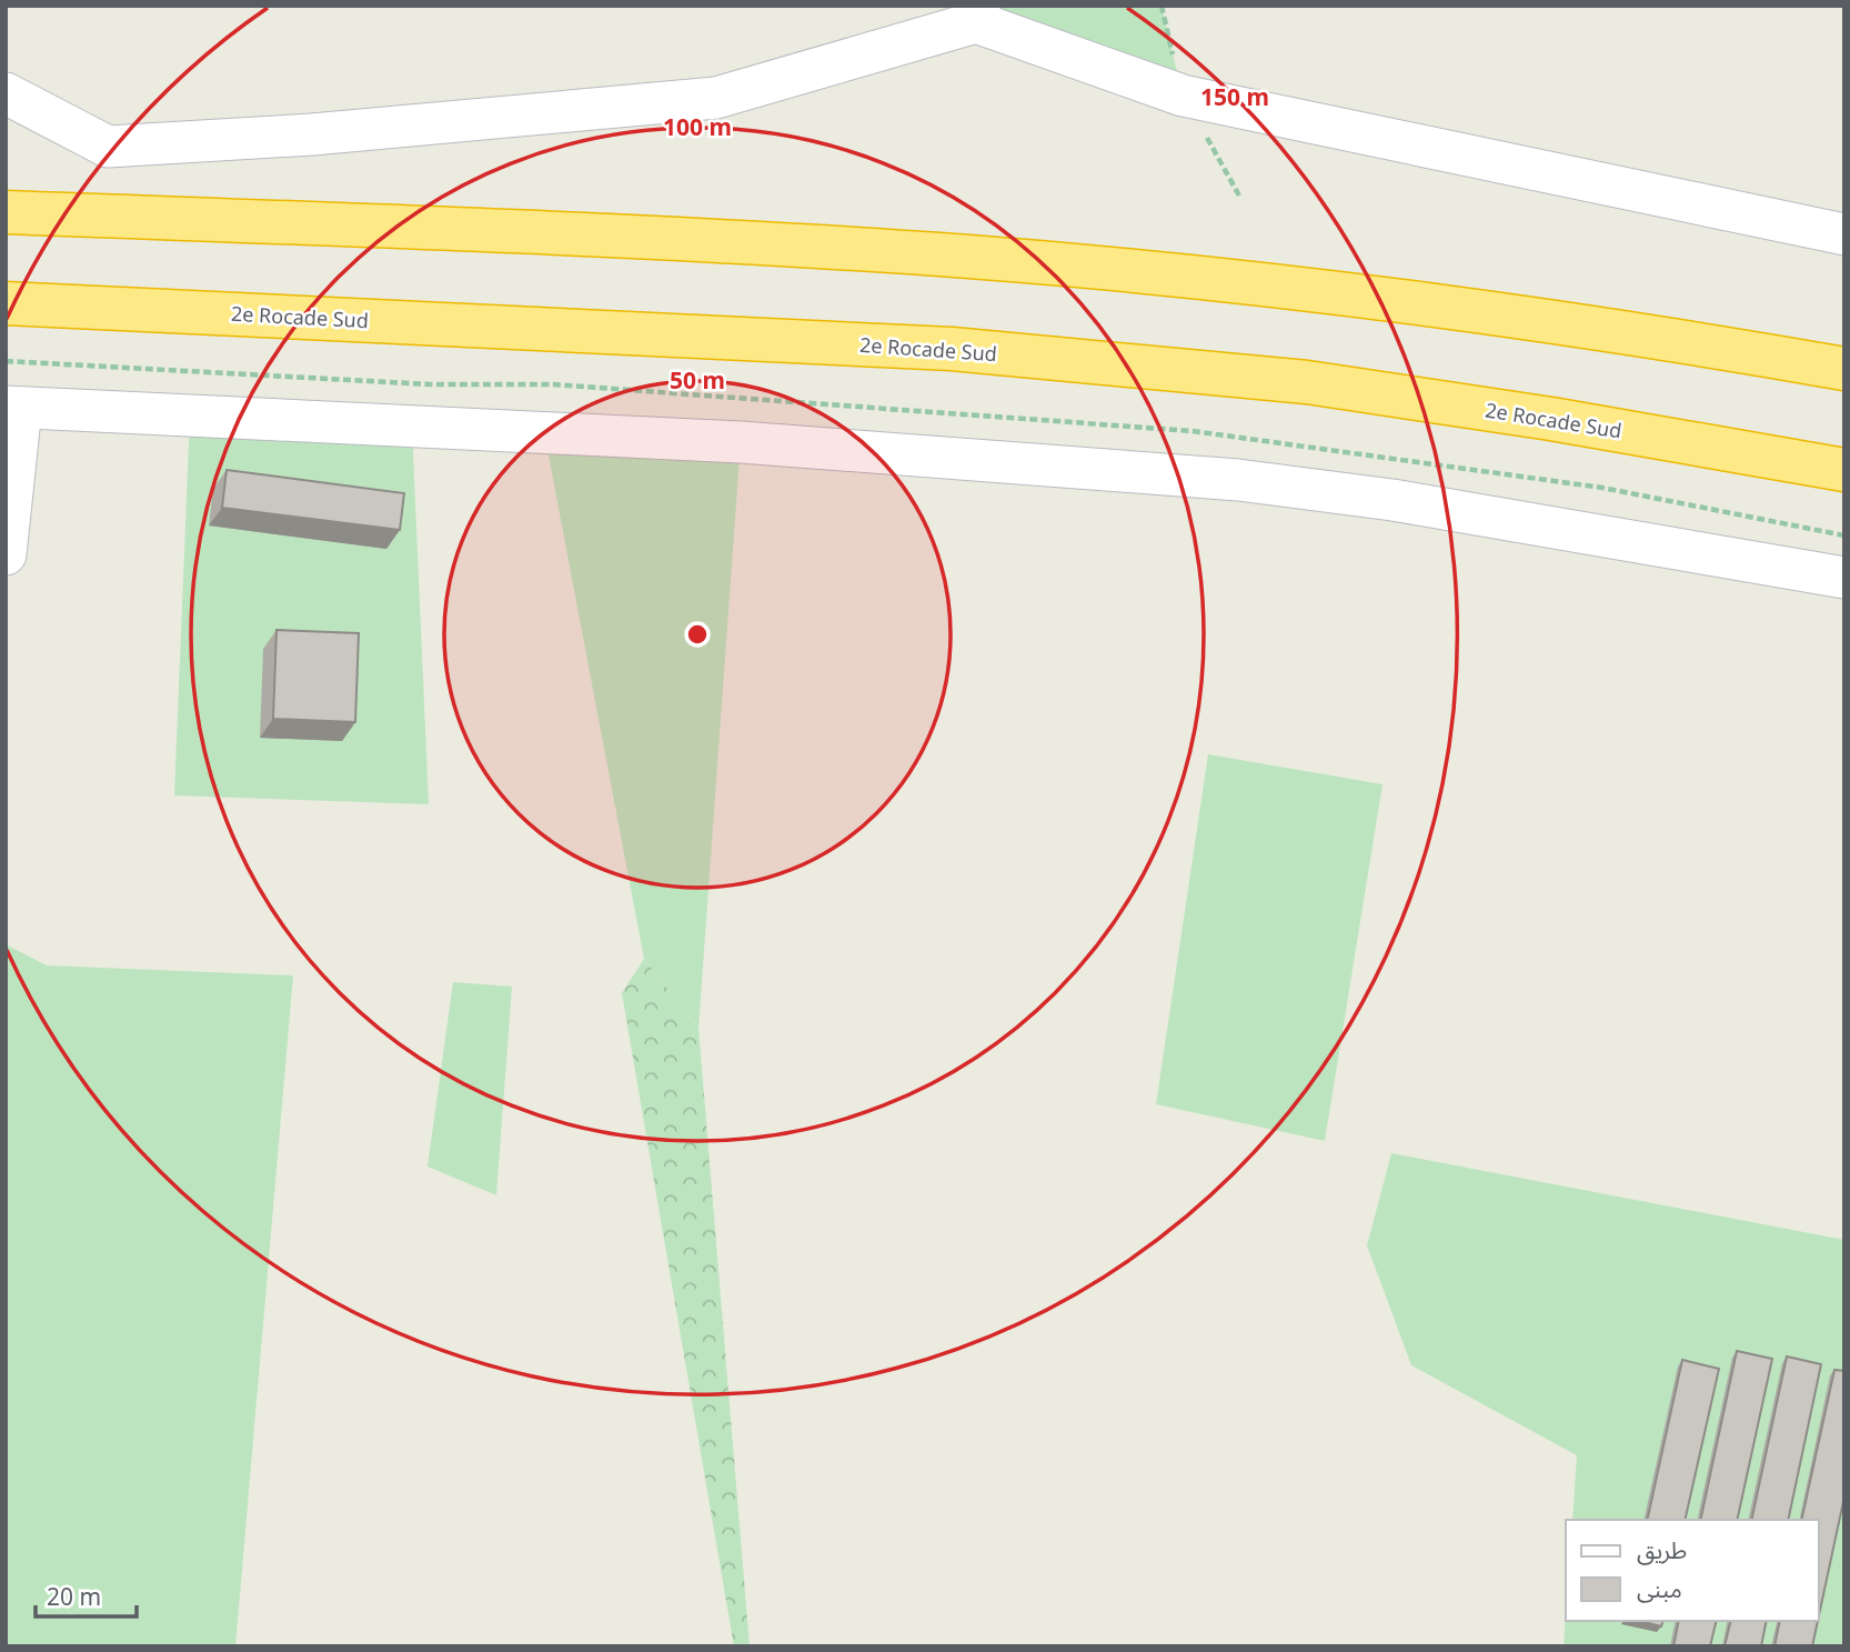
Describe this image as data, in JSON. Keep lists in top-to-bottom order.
{
  "streets": {
    "highway": ["2e Rocade Sud"]
  },
  "legend": ["طريق", "مبنى"],
  "scale_bar": "20 m",
  "rings": ["150 m", "100 m", "50 m"]
}
